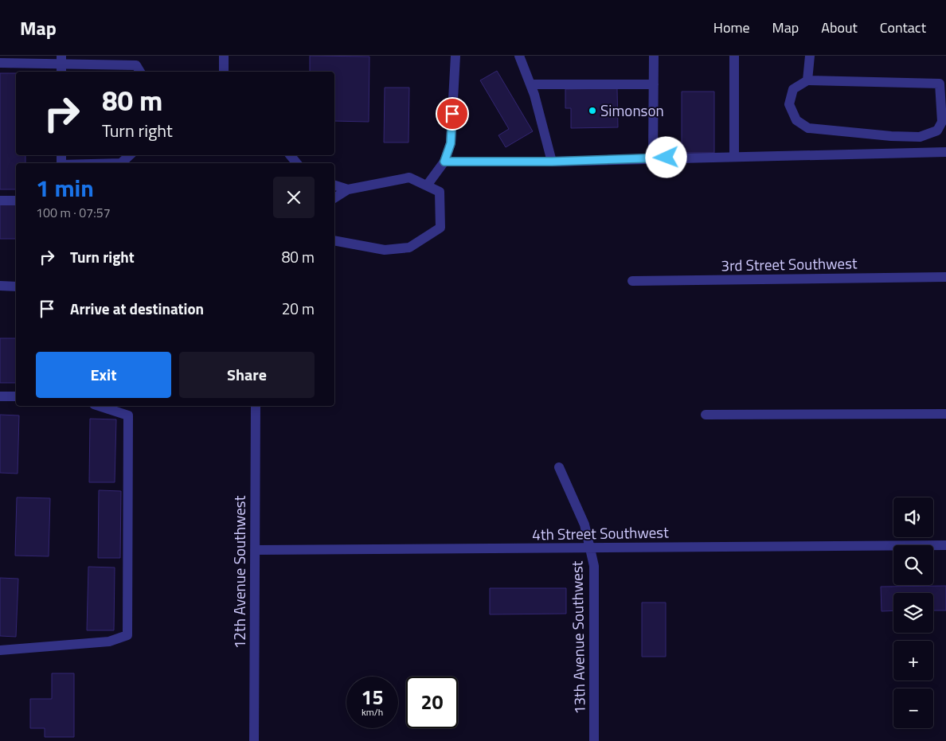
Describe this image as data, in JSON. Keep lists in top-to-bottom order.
{
  "streets": {
    "street": [
      "3rd Street Southwest",
      "4th Street Southwest",
      "12th Avenue Southwest",
      "13th Avenue Southwest"
    ]
  },
  "crossings": [
    ["4th Street Southwest", "12th Avenue Southwest"],
    ["4th Street Southwest", "13th Avenue Southwest"]
  ],
  "places": ["Simonson"],
  "page": {
    "header": "Map",
    "nav": [
      "Home",
      "Map",
      "About",
      "Contact"
    ],
    "turn": ["80 m", "Turn right"],
    "heading": ["1 min", "100 m · 07:57"],
    "list": [
      {
        "name": "Turn right",
        "value": "80 m"
      },
      {
        "name": "Arrive at destination",
        "value": "20 m"
      }
    ],
    "buttons": ["Exit", "Share"],
    "map_buttons": ["+", "−"],
    "speed": "15 km/h",
    "limit": "20"
  }
}
